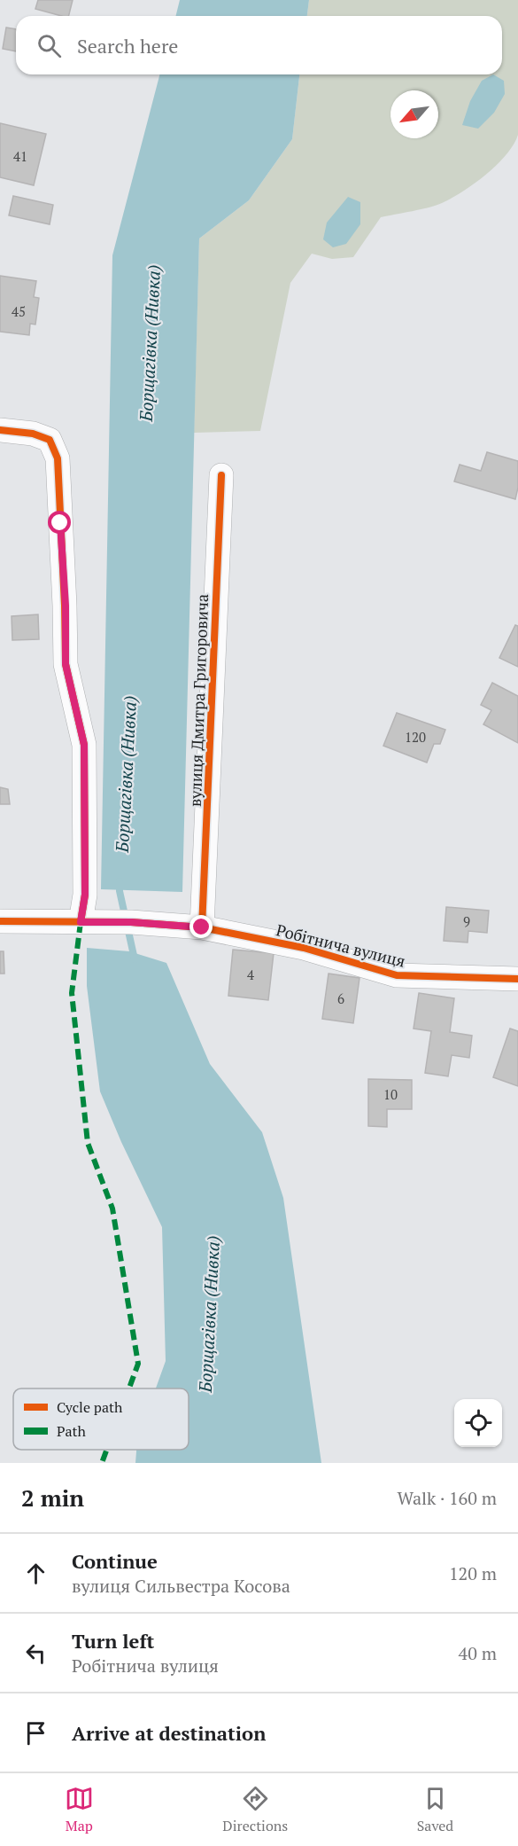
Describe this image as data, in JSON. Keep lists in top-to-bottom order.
{
  "streets": {
    "street": ["вулиця Дмитра Григоровича", "Робітнича вулиця"]
  },
  "crossings": [
    ["вулиця Дмитра Григоровича", "Робітнича вулиця"]
  ],
  "water": ["Борщагівка (Нивка)"],
  "house_numbers": [
    "41",
    "45",
    "120",
    "9",
    "4",
    "6",
    "10"
  ],
  "legend": ["Cycle path", "Path"],
  "north": "bottom left",
  "page": {
    "search": "Search here",
    "heading": ["2 min", "Walk · 160 m"],
    "list": [
      ["Continue", "вулиця Сильвестра Косова", "120 m"],
      ["Turn left", "Робітнича вулиця", "40 m"],
      "Arrive at destination"
    ],
    "nav": ["Map", "Directions", "Saved"]
  }
}
